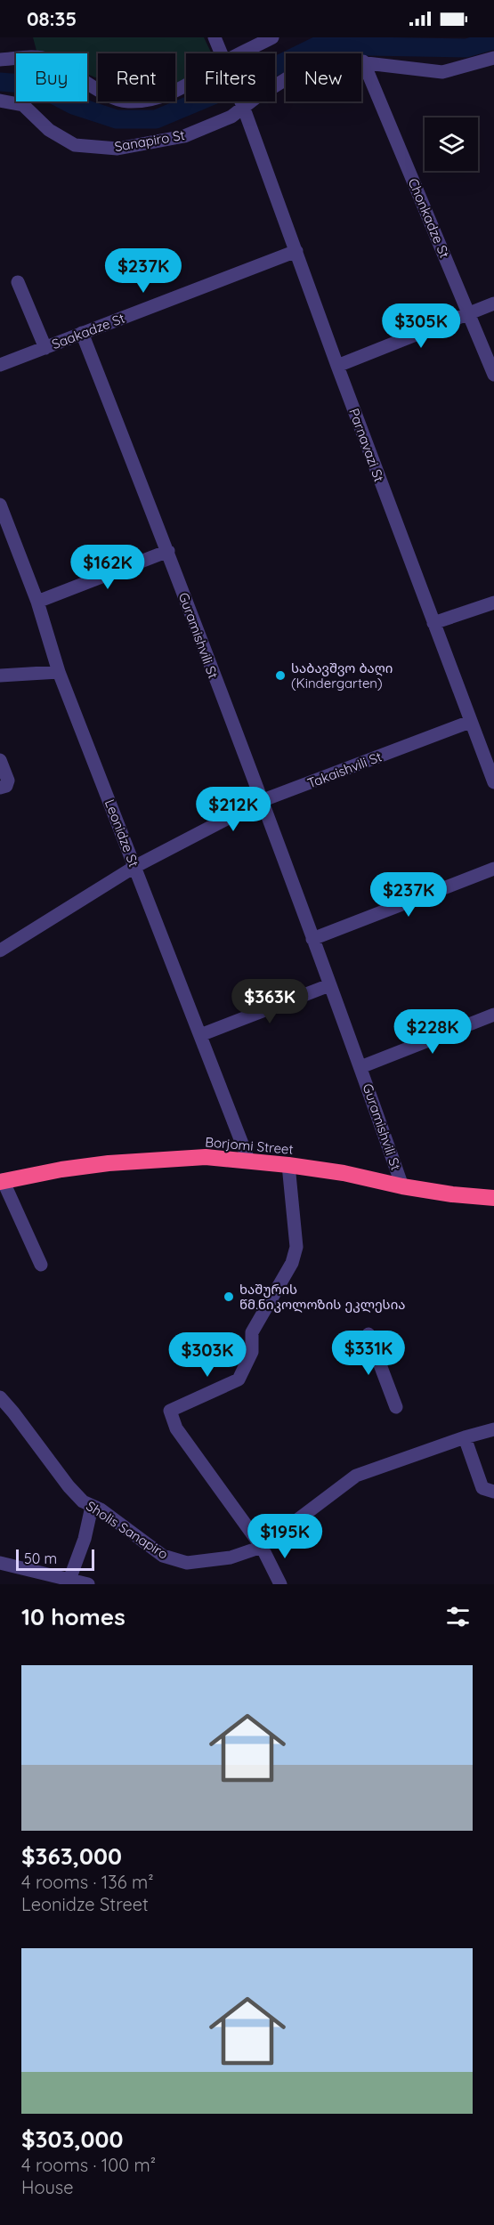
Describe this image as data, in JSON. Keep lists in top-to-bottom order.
{
  "streets": {
    "highway": ["Borjomi Street"],
    "street": [
      "Sanapiro St",
      "Chonkadze St",
      "Saakadze St",
      "Parnavazi St",
      "Guramishvili St",
      "Takaishvili St",
      "Leonidze St",
      "Sholis Sanapiro"
    ]
  },
  "crossings": [
    ["Sanapiro St", "Chonkadze St"],
    ["Sanapiro St", "Parnavazi St"],
    ["Saakadze St", "Parnavazi St"],
    ["Saakadze St", "Guramishvili St"],
    ["Parnavazi St", "Takaishvili St"],
    ["Guramishvili St", "Takaishvili St"],
    ["Guramishvili St", "Borjomi Street"],
    ["Takaishvili St", "Leonidze St"],
    ["Leonidze St", "Borjomi Street"]
  ],
  "places": ["საბავშვო ბაღი (Kindergarten)", "ხაშურის წმ.ნიკოლოზის ეკლესია"],
  "scale_bar": "50 m",
  "page": {
    "status": "08:35",
    "chip": [
      "Buy",
      "Rent",
      "Filters",
      "New"
    ],
    "price": [
      "$237K",
      "$305K",
      "$162K",
      "$212K",
      "$237K",
      "$363K",
      "$228K",
      "$331K",
      "$303K",
      "$195K"
    ],
    "scale": "50 m",
    "heading": "10 homes",
    "list": [
      {
        "name": "$363,000",
        "note": "4 rooms · 136 m² · Leonidze Street"
      },
      {
        "name": "$303,000",
        "note": "4 rooms · 100 m² · House"
      }
    ]
  }
}
